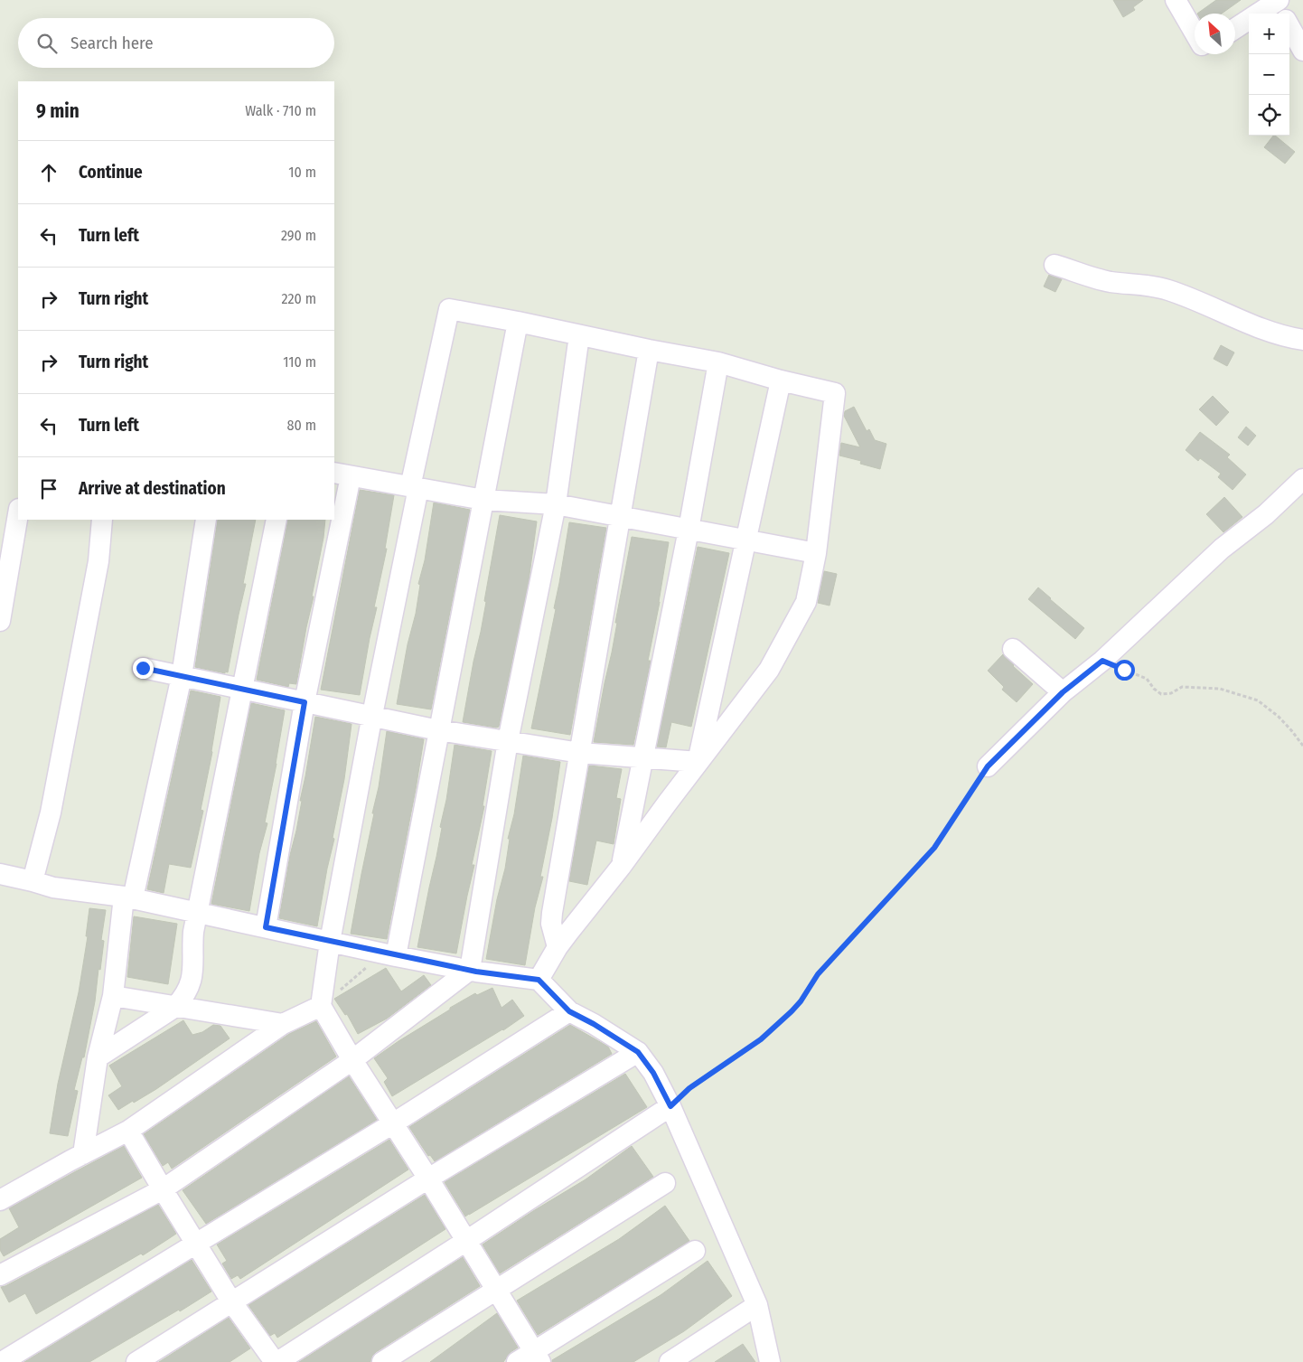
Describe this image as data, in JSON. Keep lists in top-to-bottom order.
{
  "north": "top left",
  "page": {
    "map_buttons": ["+", "−"],
    "search": "Search here",
    "heading": ["9 min", "Walk · 710 m"],
    "list": [
      ["Continue", "10 m"],
      ["Turn left", "290 m"],
      ["Turn right", "220 m"],
      ["Turn right", "110 m"],
      ["Turn left", "80 m"],
      "Arrive at destination"
    ]
  }
}
